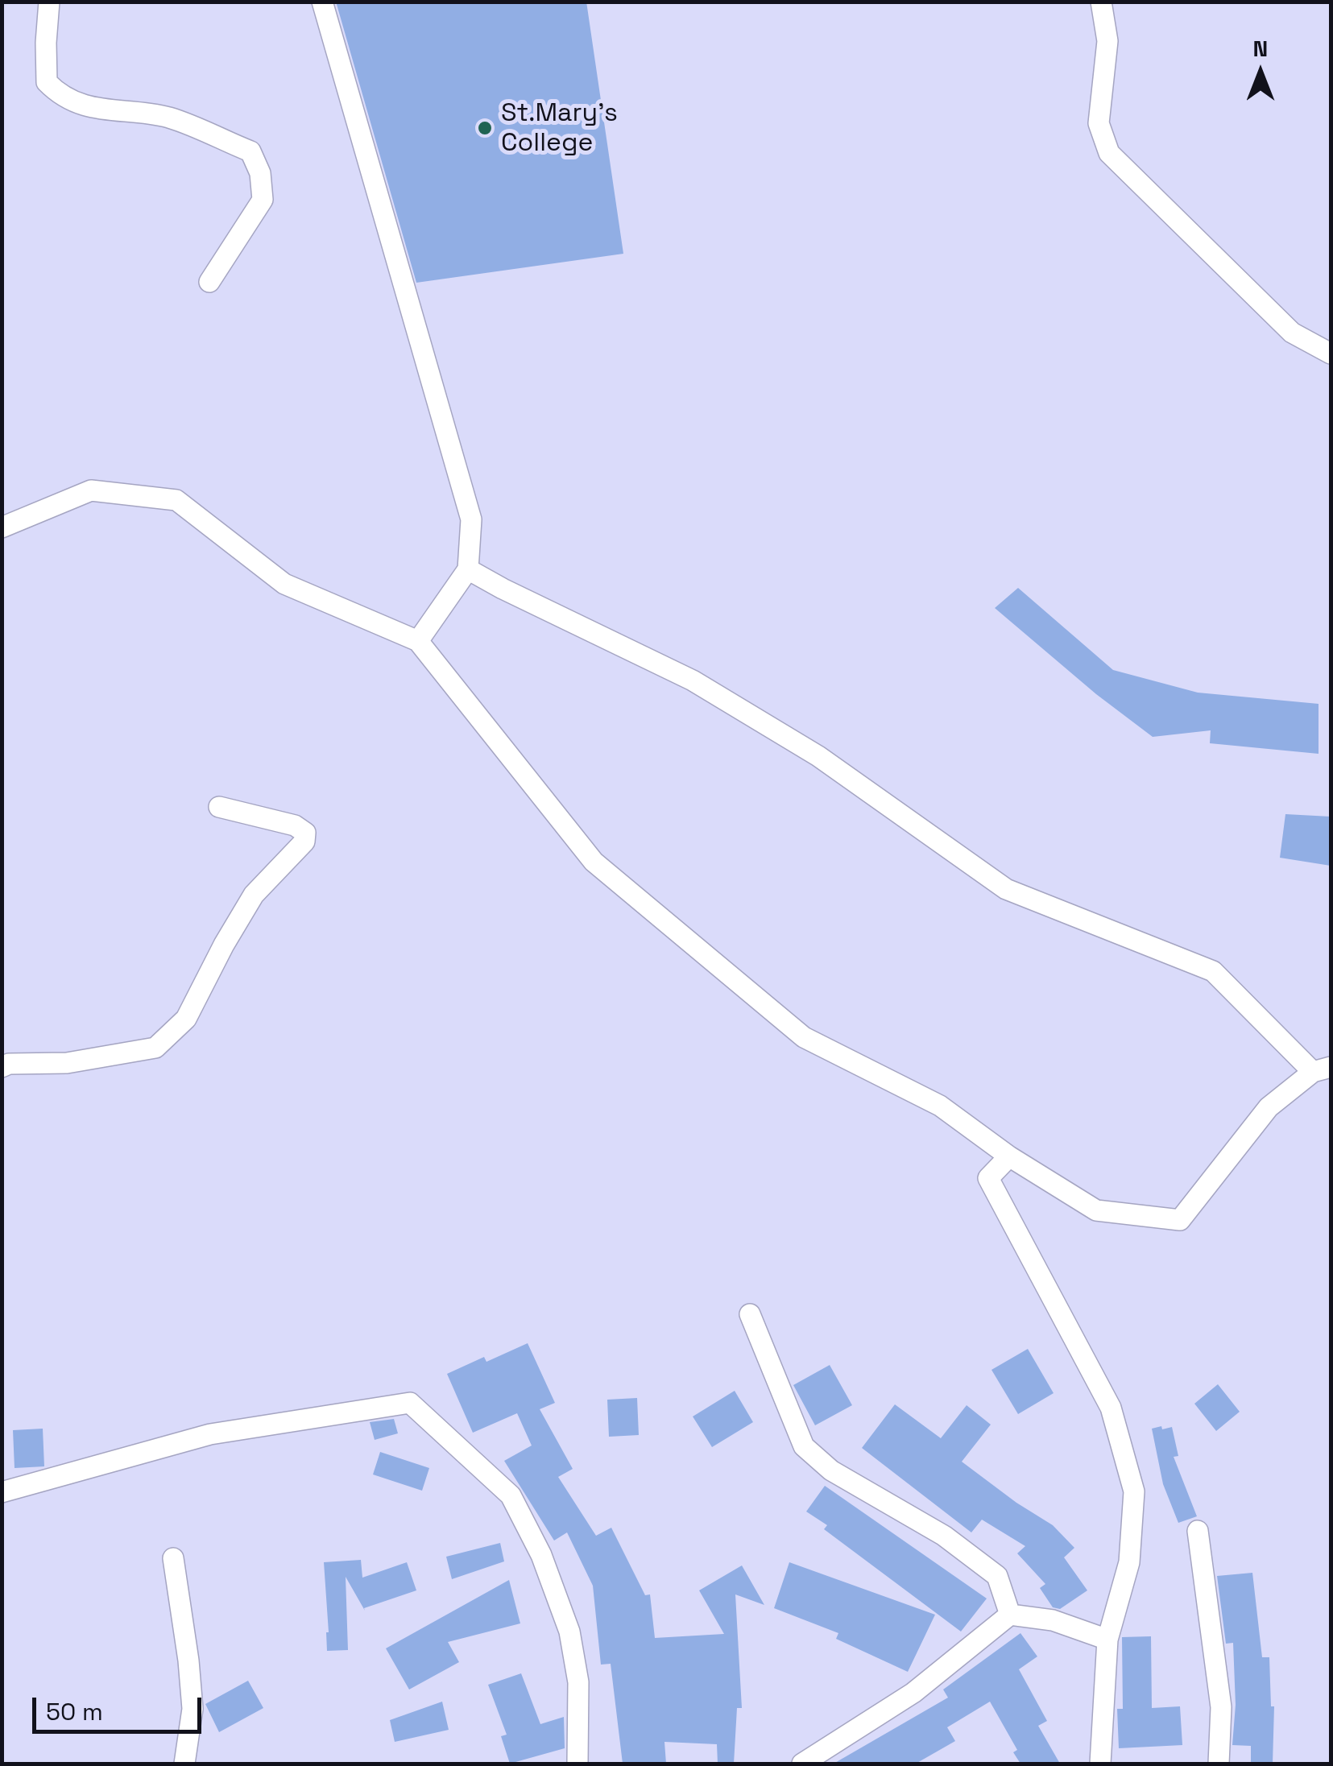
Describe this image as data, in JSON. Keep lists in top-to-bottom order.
{
  "places": ["St.Mary's College"],
  "scale_bar": "50 m",
  "north": "top"
}
